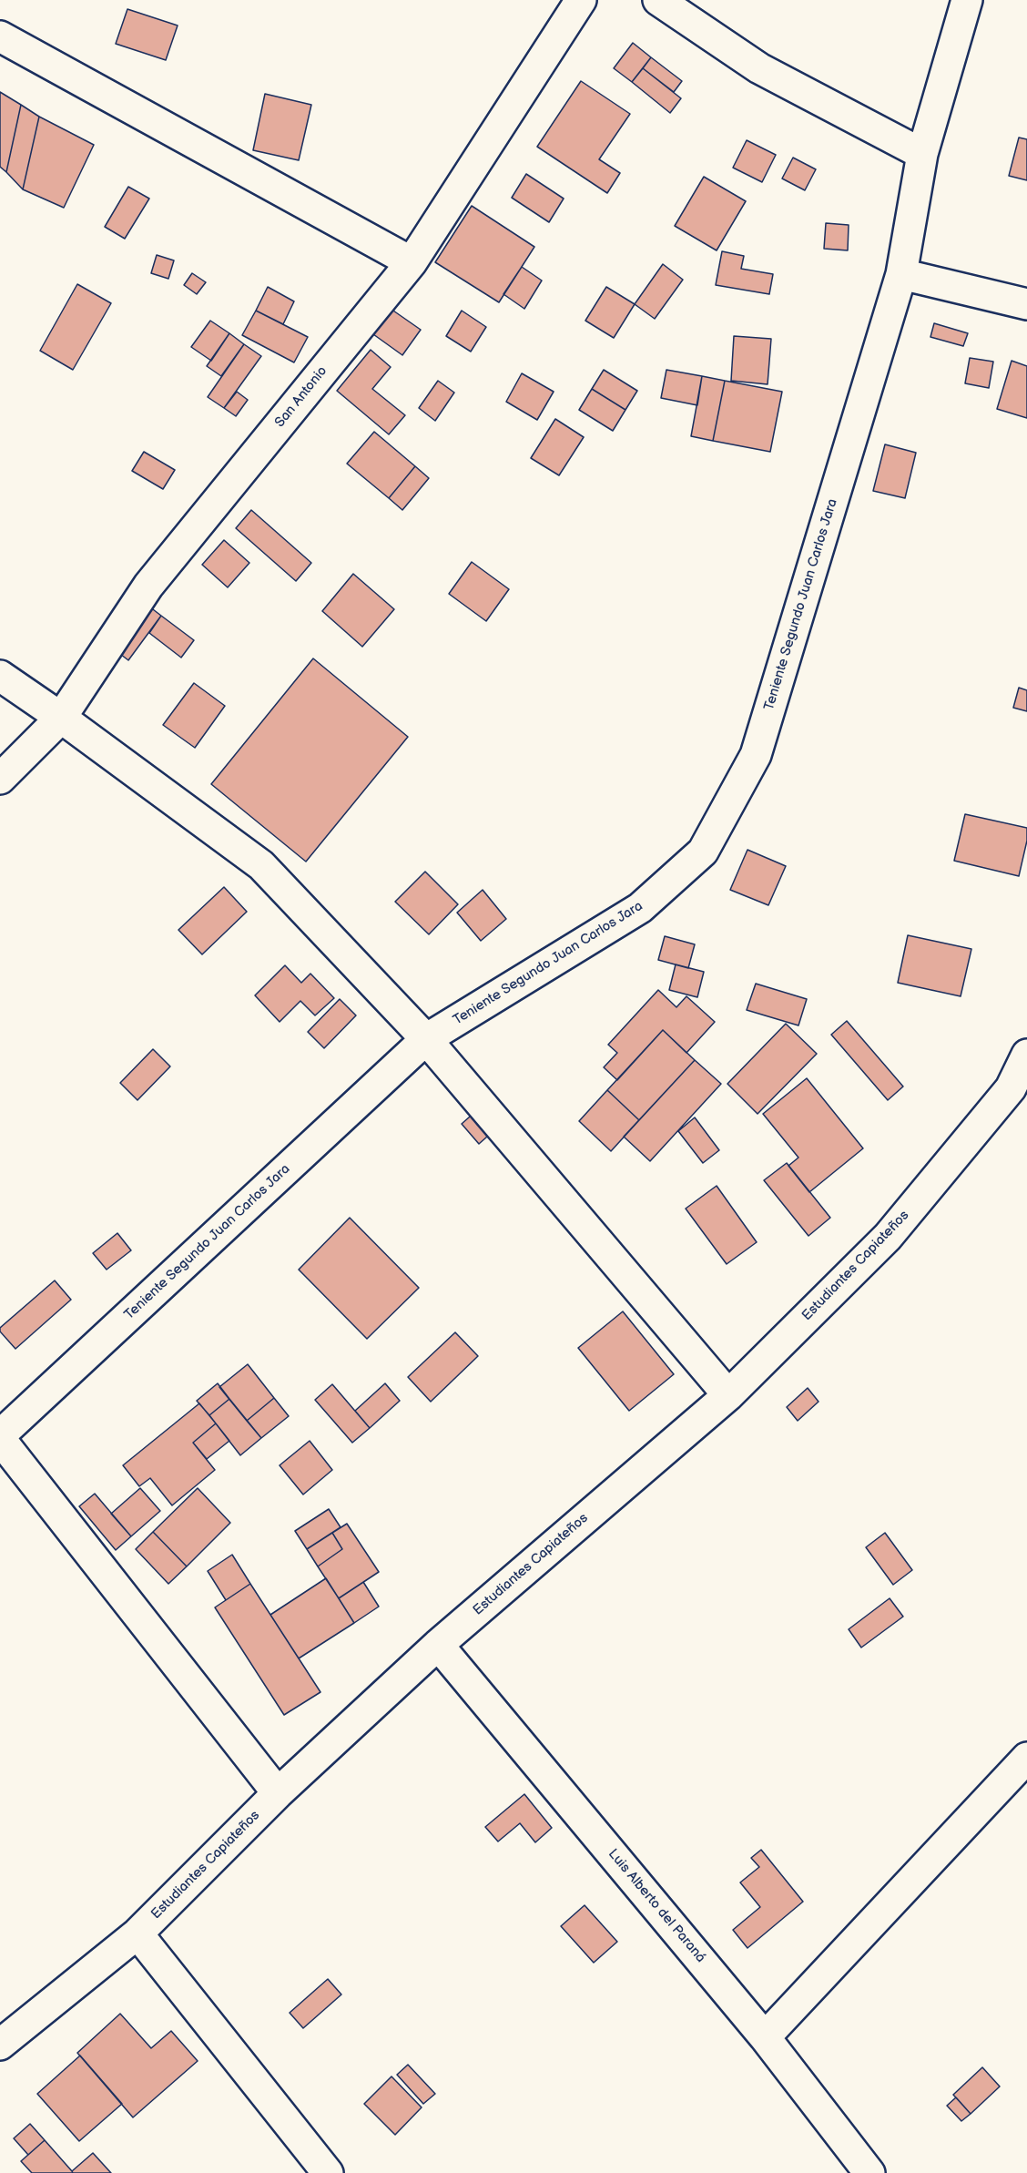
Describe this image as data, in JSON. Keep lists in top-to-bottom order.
{
  "streets": {
    "street": [
      "San Antonio",
      "Teniente Segundo Juan Carlos Jara",
      "Estudiantes Capiateños",
      "Luis Alberto del Paraná"
    ]
  },
  "crossings": [
    ["Estudiantes Capiateños", "Luis Alberto del Paraná"]
  ]
}
